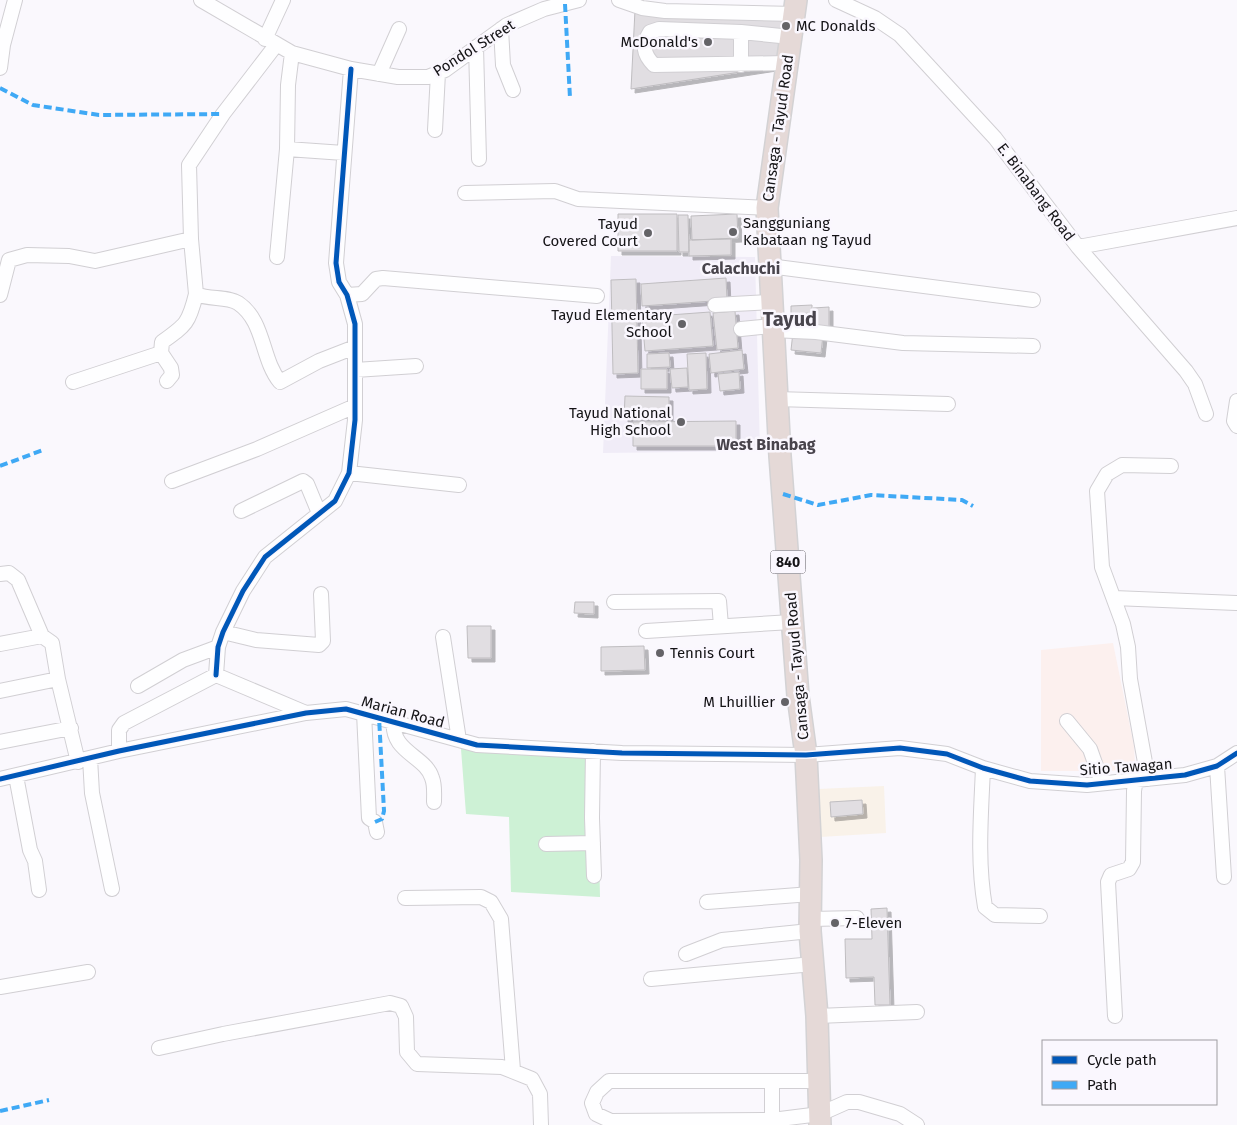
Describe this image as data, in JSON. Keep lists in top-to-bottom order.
{
  "streets": {
    "highway": ["Cansaga - Tayud Road", "840"],
    "street": [
      "Pondol Street",
      "E. Binabang Road",
      "Marian Road",
      "Sitio Tawagan"
    ]
  },
  "crossings": [
    ["Cansaga - Tayud Road", "Marian Road"],
    ["Cansaga - Tayud Road", "Sitio Tawagan"],
    ["Marian Road", "Sitio Tawagan"]
  ],
  "districts": ["Calachuchi", "Tayud", "West Binabag"],
  "places": [
    "MC Donalds",
    "McDonald's",
    "Sangguniang Kabataan ng Tayud",
    "Tayud Covered Court",
    "Tayud Elementary School",
    "Tayud National High School",
    "Tennis Court",
    "M Lhuillier",
    "7-Eleven"
  ],
  "legend": ["Cycle path", "Path"]
}
